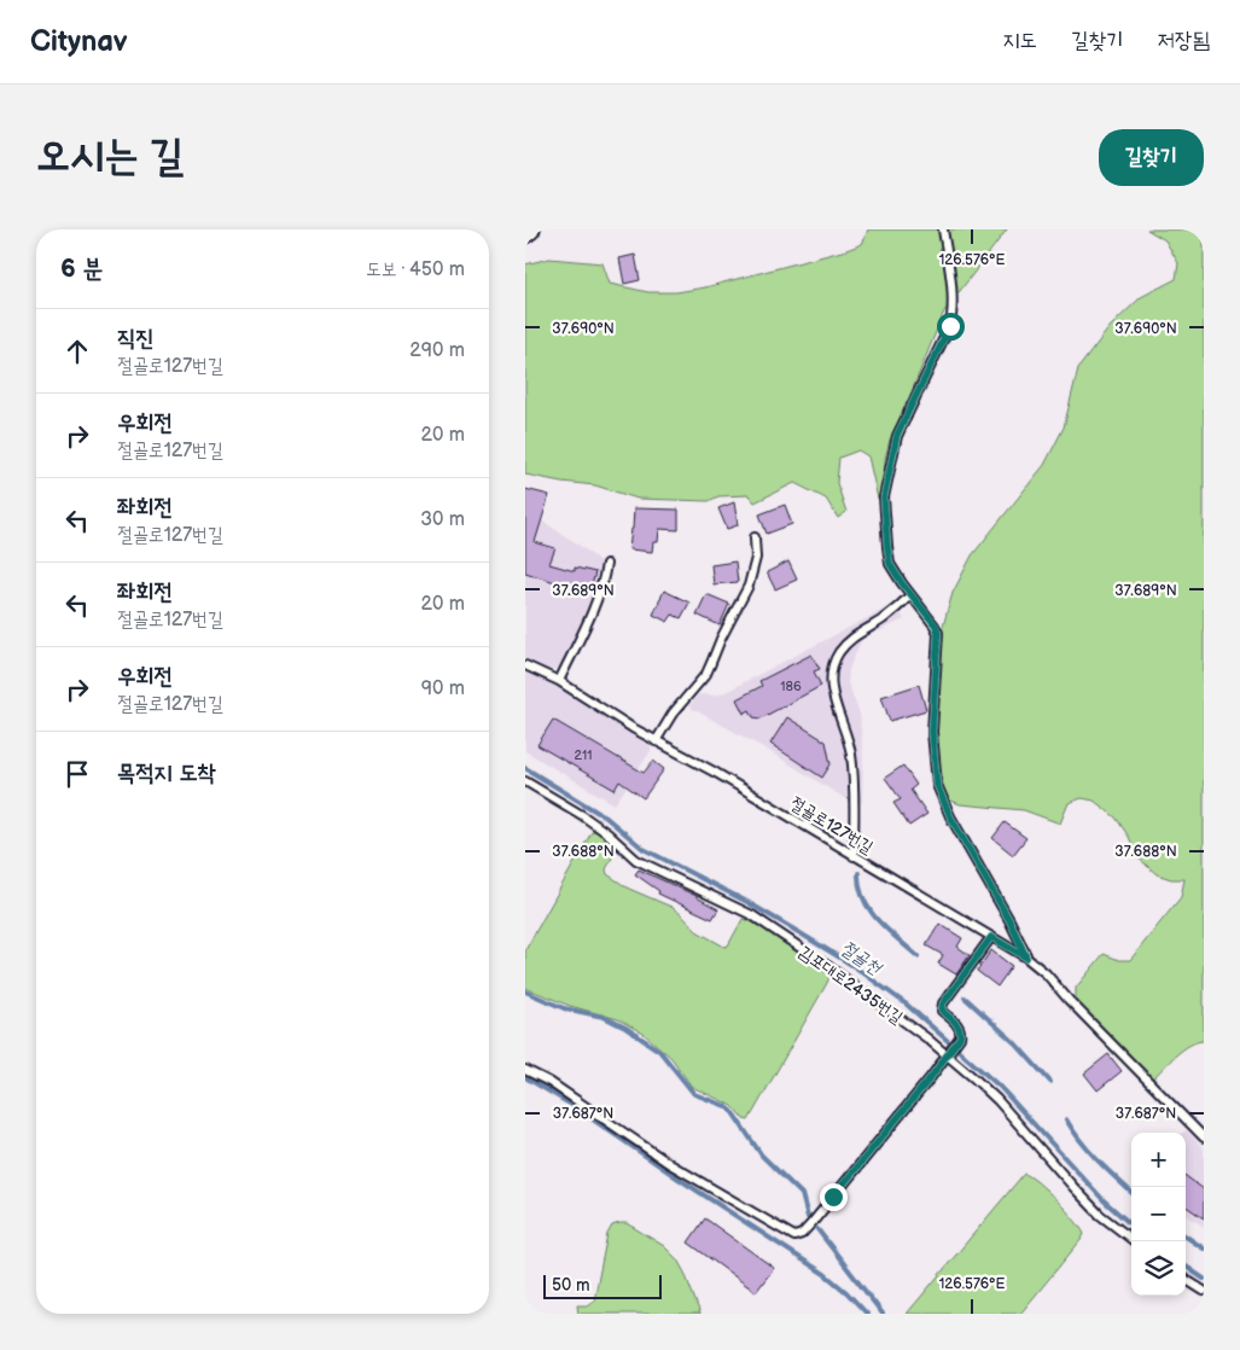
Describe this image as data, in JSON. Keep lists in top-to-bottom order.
{
  "streets": {
    "lane": ["절골로127번길", "김포대로2435번길"]
  },
  "water": ["절골천"],
  "house_numbers": ["186", "211"],
  "scale_bar": "50 m",
  "page": {
    "header": "Citynav",
    "nav": ["지도", "길찾기", "저장됨"],
    "buttons": "길찾기",
    "title": "오시는 길",
    "heading": ["6 분", "도보 · 450 m"],
    "list": [
      ["직진", "절골로127번길", "290 m"],
      ["우회전", "절골로127번길", "20 m"],
      ["좌회전", "절골로127번길", "30 m"],
      ["좌회전", "절골로127번길", "20 m"],
      ["우회전", "절골로127번길", "90 m"],
      "목적지 도착"
    ],
    "map_buttons": ["+", "−"],
    "scale": "50 m"
  },
  "coordinates": [
    "126.576°E",
    "37.690°N",
    "37.689°N",
    "37.688°N",
    "37.687°N"
  ]
}
